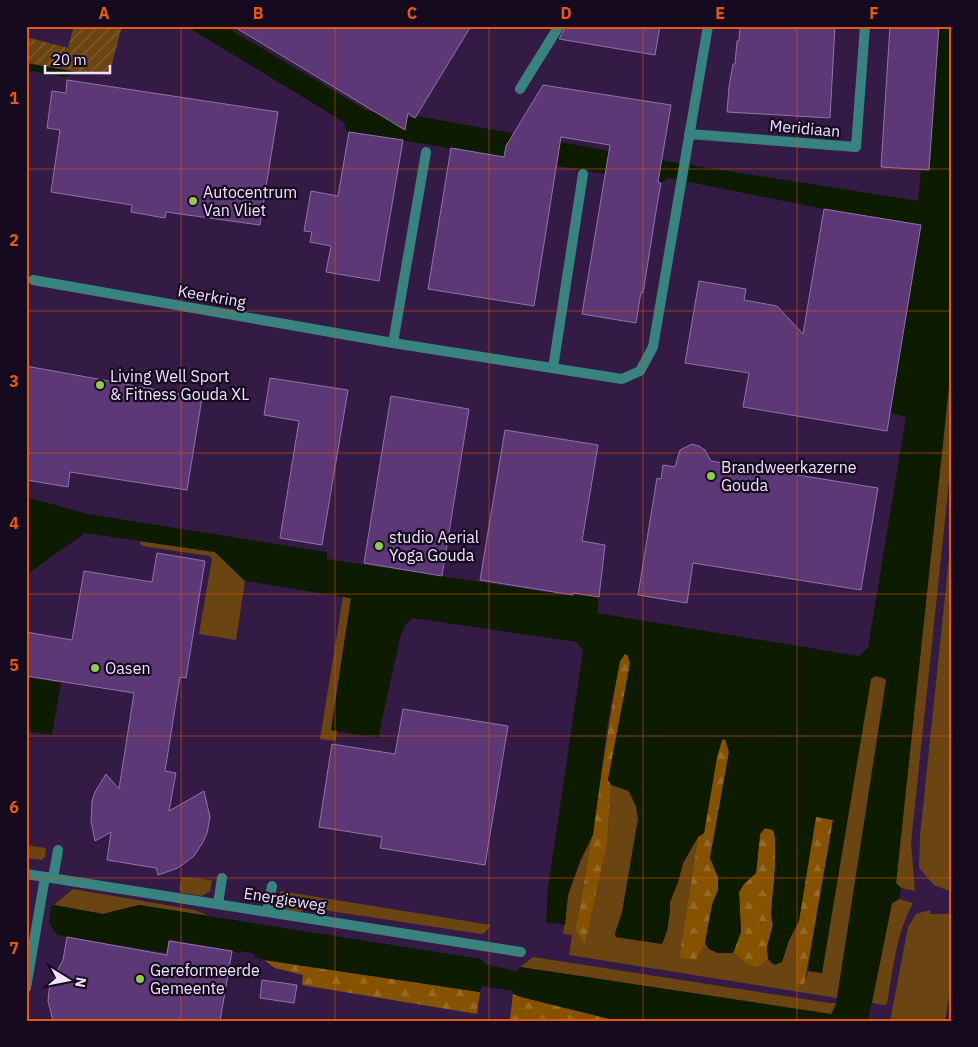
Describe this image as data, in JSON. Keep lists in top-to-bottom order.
{
  "streets": {
    "street": ["Meridiaan", "Keerkring", "Energieweg"]
  },
  "crossings": [
    ["Meridiaan", "Keerkring"]
  ],
  "places": [
    "Autocentrum Van Vliet",
    "Living Well Sport & Fitness Gouda XL",
    "Brandweerkazerne Gouda",
    "studio Aerial Yoga Gouda",
    "Oasen",
    "Gereformeerde Gemeente"
  ],
  "scale_bar": "20 m",
  "north": "right",
  "grid": {
    "columns": [
      "A",
      "B",
      "C",
      "D",
      "E",
      "F"
    ],
    "rows": [
      "1",
      "2",
      "3",
      "4",
      "5",
      "6",
      "7"
    ]
  }
}
